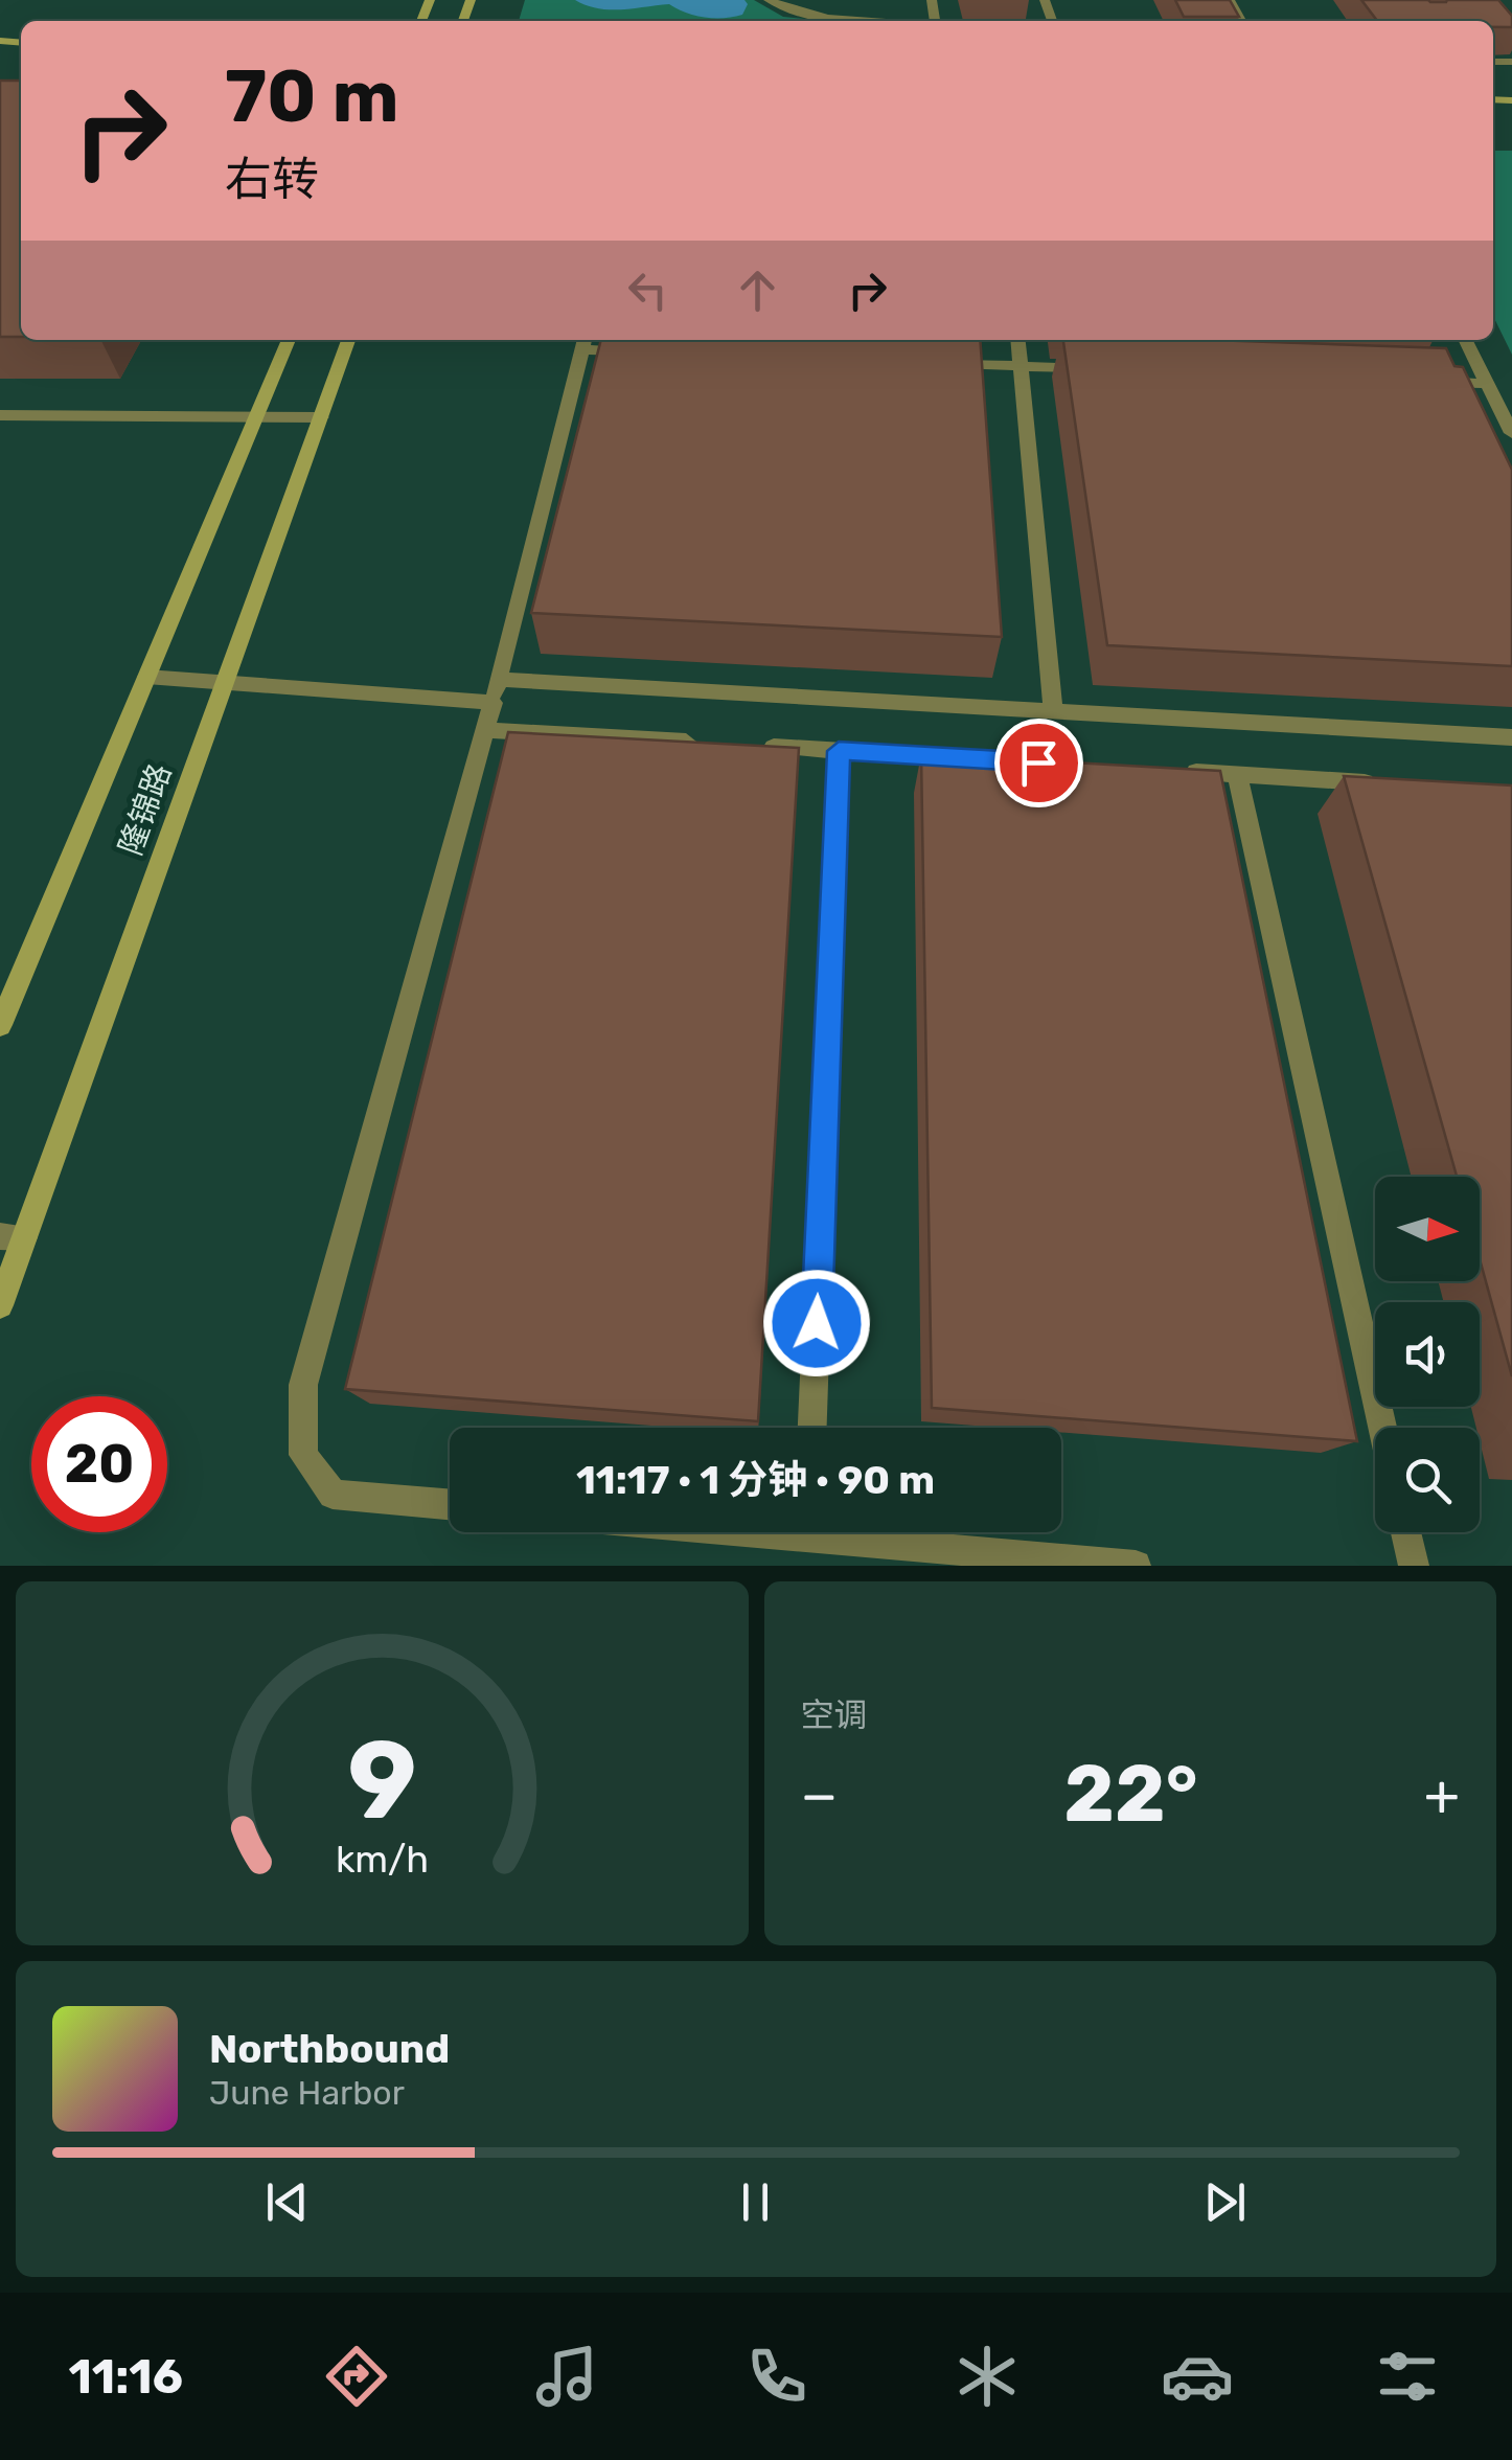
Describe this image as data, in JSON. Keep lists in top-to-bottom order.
{
  "streets": {
    "main road": ["隆锦路"]
  },
  "north": "right",
  "page": {
    "turn": ["70 m", "右转"],
    "limit": "20",
    "trip": "11:17 · 1 分钟 · 90 m",
    "tile": "空调",
    "heat": ["−", "22°", "+"],
    "song": ["Northbound", "June Harbor"],
    "tabs": "11:16",
    "gauge": ["9", "km/h"]
  }
}
